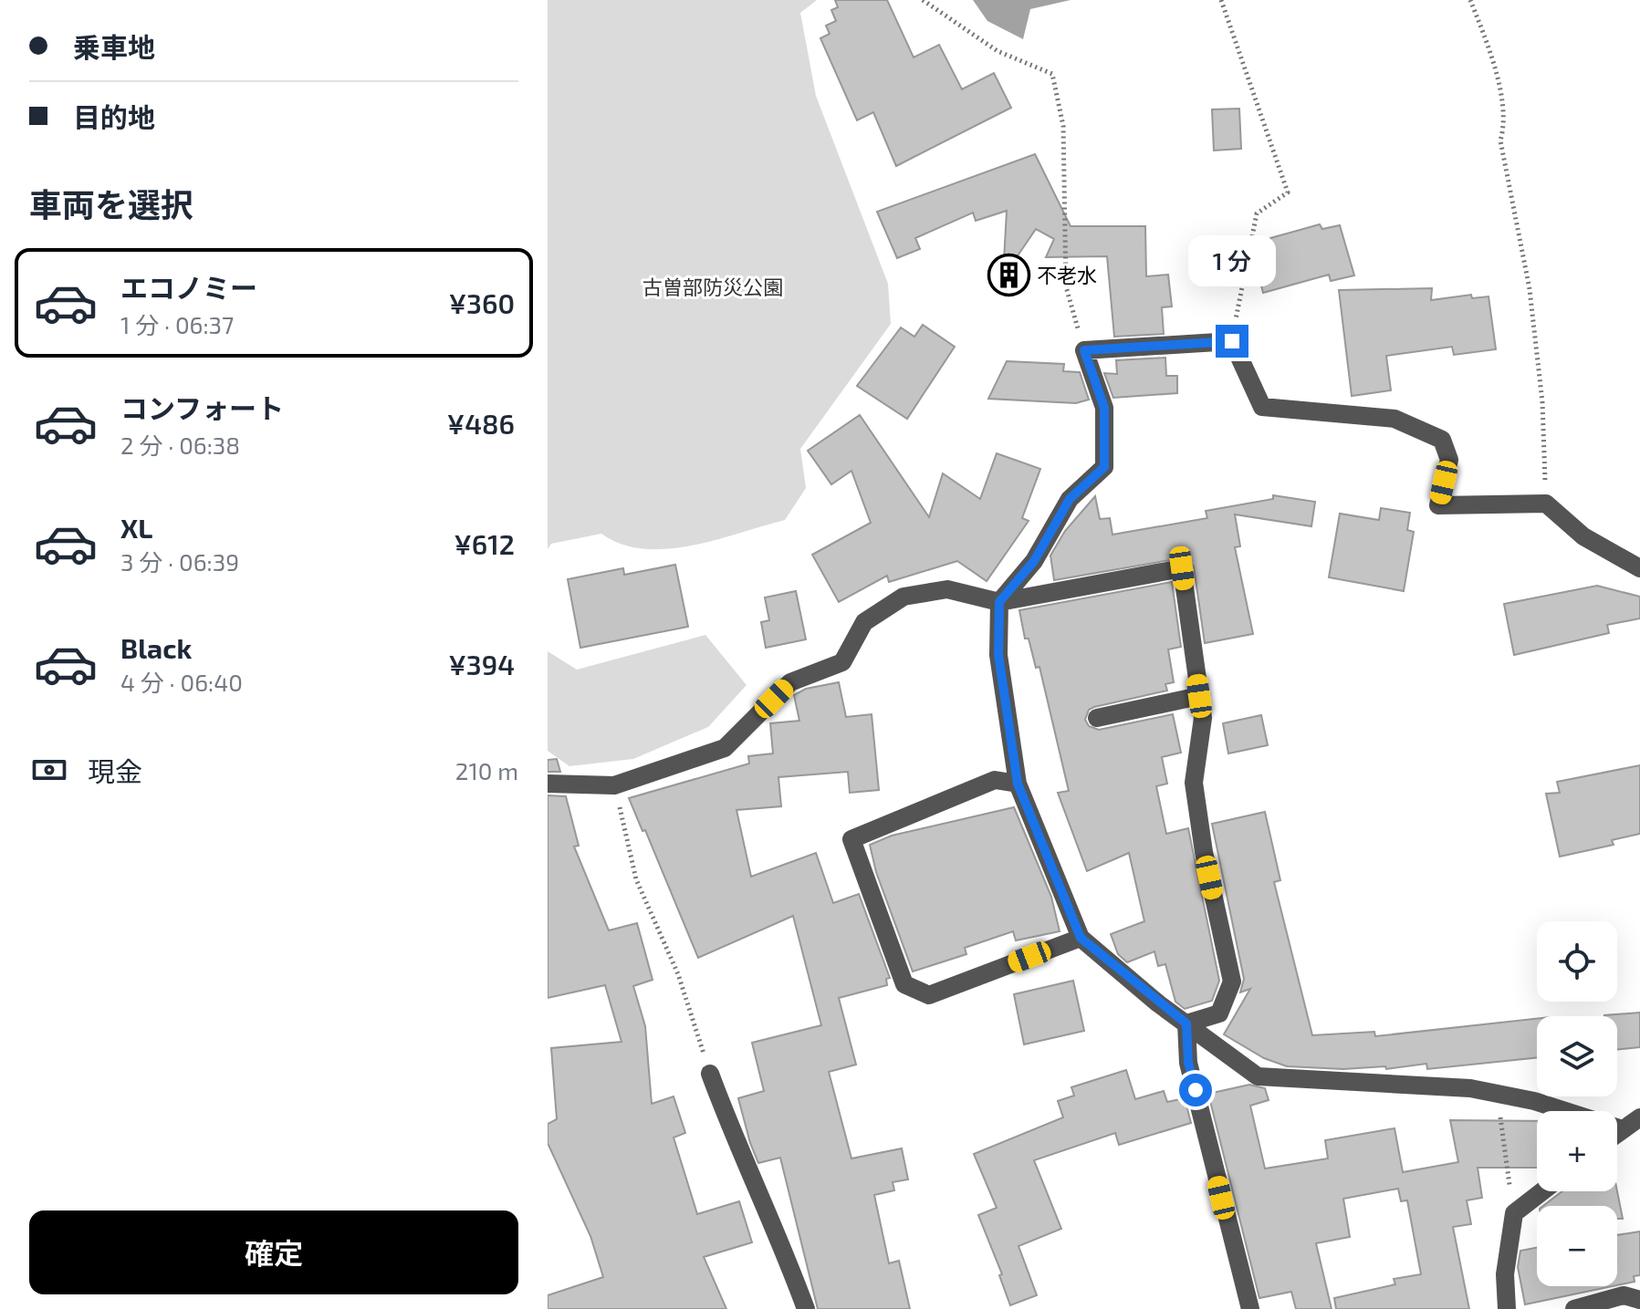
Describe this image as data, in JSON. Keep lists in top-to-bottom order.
{
  "parks": ["古曽部防災公園"],
  "places": {
    "building": ["不老水"]
  },
  "page": {
    "banner": ["乗車地", "目的地"],
    "heading": "車両を選択",
    "bubble": "1 分",
    "list": [
      {
        "name": "エコノミー",
        "note": "1 分 · 06:37",
        "value": "¥360"
      },
      {
        "name": "コンフォート",
        "note": "2 分 · 06:38",
        "value": "¥486"
      },
      {
        "name": "XL",
        "note": "3 分 · 06:39",
        "value": "¥612"
      },
      {
        "name": "Black",
        "note": "4 分 · 06:40",
        "value": "¥394"
      }
    ],
    "pay": ["現金", "210 m"],
    "map_buttons": ["+", "−"],
    "buttons": "確定"
  }
}
